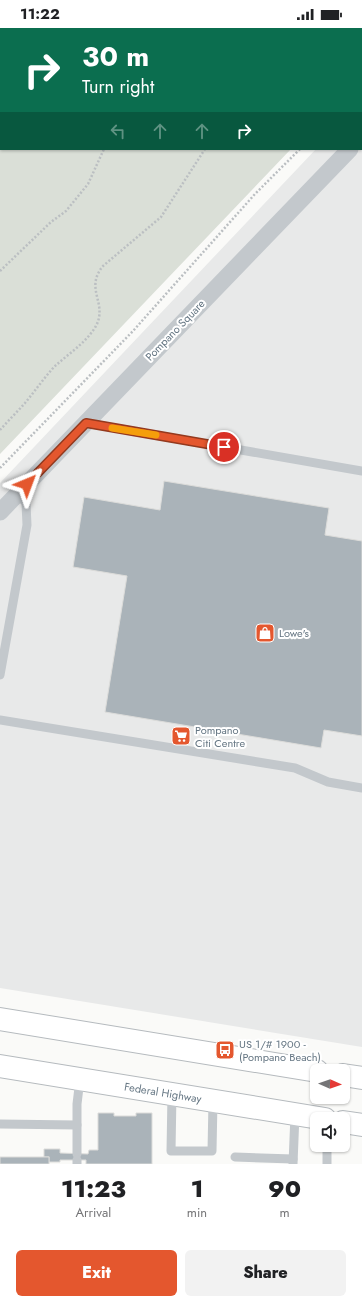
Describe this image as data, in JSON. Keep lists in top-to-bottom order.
{
  "streets": {
    "main road": ["Federal Highway"],
    "street": ["Pompano Square"]
  },
  "places": {
    "shop": ["Lowe's"],
    "supermarket": ["Pompano Citi Centre"],
    "bus stop": ["US 1/# 1900 - (Pompano Beach)"]
  },
  "north": "right",
  "page": {
    "status": "11:22",
    "turn": ["30 m", "Turn right"],
    "eta": [
      "11:23",
      "Arrival",
      "1",
      "min",
      "90",
      "m"
    ],
    "buttons": ["Exit", "Share"]
  }
}
